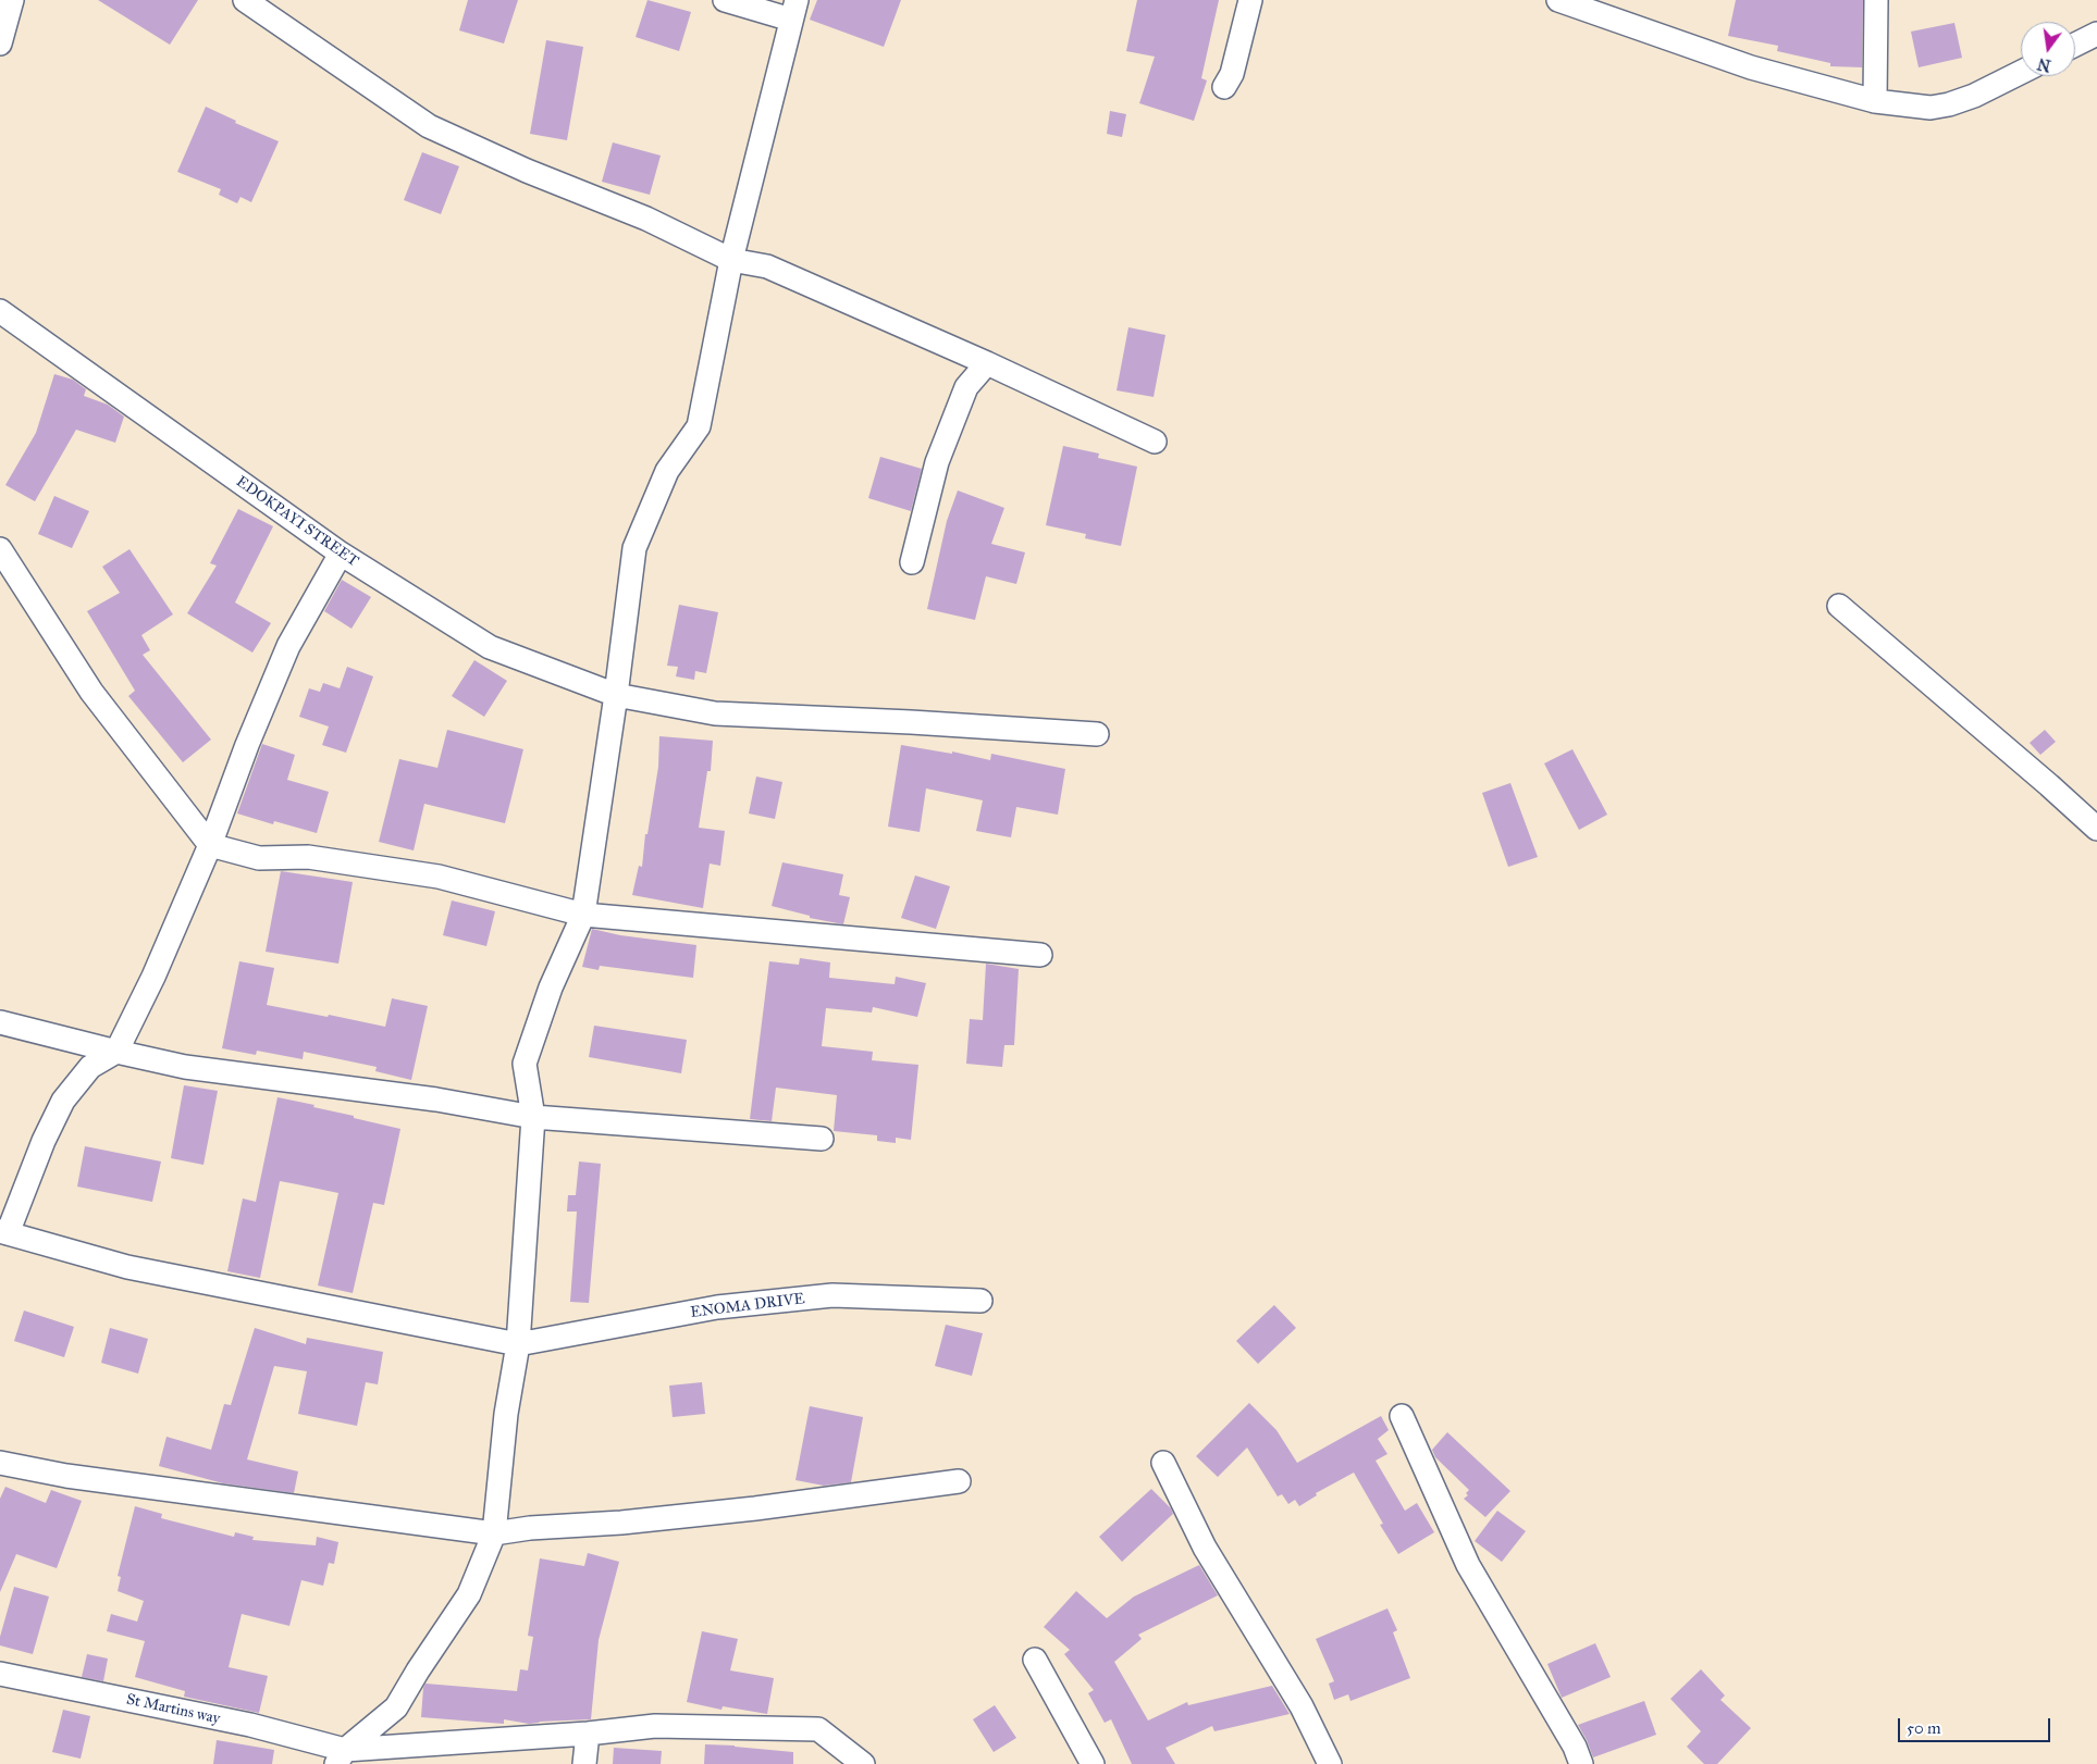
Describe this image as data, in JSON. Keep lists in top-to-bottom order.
{
  "streets": {
    "street": ["EDOKPAYI STREET", "ENOMA DRIVE", "St Martins way"]
  },
  "scale_bar": "50 m",
  "north": "bottom"
}
